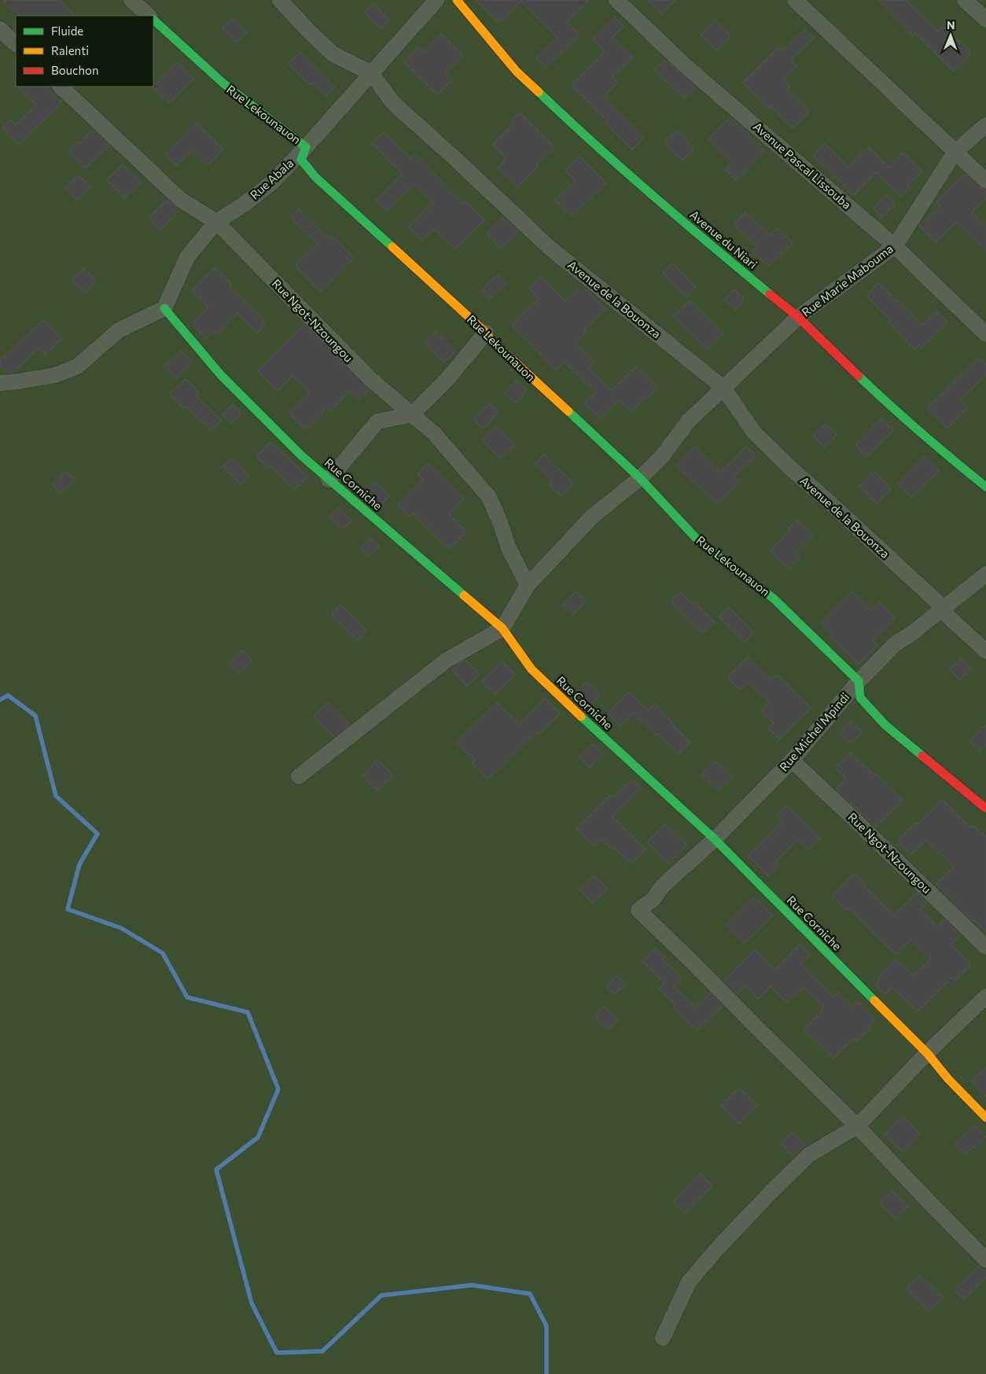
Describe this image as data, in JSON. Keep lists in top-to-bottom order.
{
  "streets": {
    "street": [
      "Rue Lekounauon",
      "Avenue Pascal Lissouba",
      "Rue Abala",
      "Avenue du Niari",
      "Rue Marie Mabouma",
      "Avenue de la Bouonza",
      "Rue Ngot-Nzoungou",
      "Rue Corniche",
      "Rue Michel Mpindi"
    ]
  },
  "crossings": [
    ["Rue Lekounauon", "Rue Abala"],
    ["Rue Lekounauon", "Rue Marie Mabouma"],
    ["Rue Lekounauon", "Rue Michel Mpindi"],
    ["Avenue Pascal Lissouba", "Rue Marie Mabouma"],
    ["Rue Abala", "Avenue de la Bouonza"],
    ["Rue Abala", "Rue Ngot-Nzoungou"],
    ["Rue Abala", "Rue Corniche"],
    ["Avenue du Niari", "Rue Marie Mabouma"],
    ["Rue Marie Mabouma", "Avenue de la Bouonza"],
    ["Rue Marie Mabouma", "Rue Ngot-Nzoungou"],
    ["Rue Marie Mabouma", "Rue Corniche"],
    ["Avenue de la Bouonza", "Rue Michel Mpindi"],
    ["Rue Ngot-Nzoungou", "Rue Michel Mpindi"],
    ["Rue Corniche", "Rue Michel Mpindi"]
  ],
  "legend": ["Fluide", "Ralenti", "Bouchon"],
  "north": "top"
}
